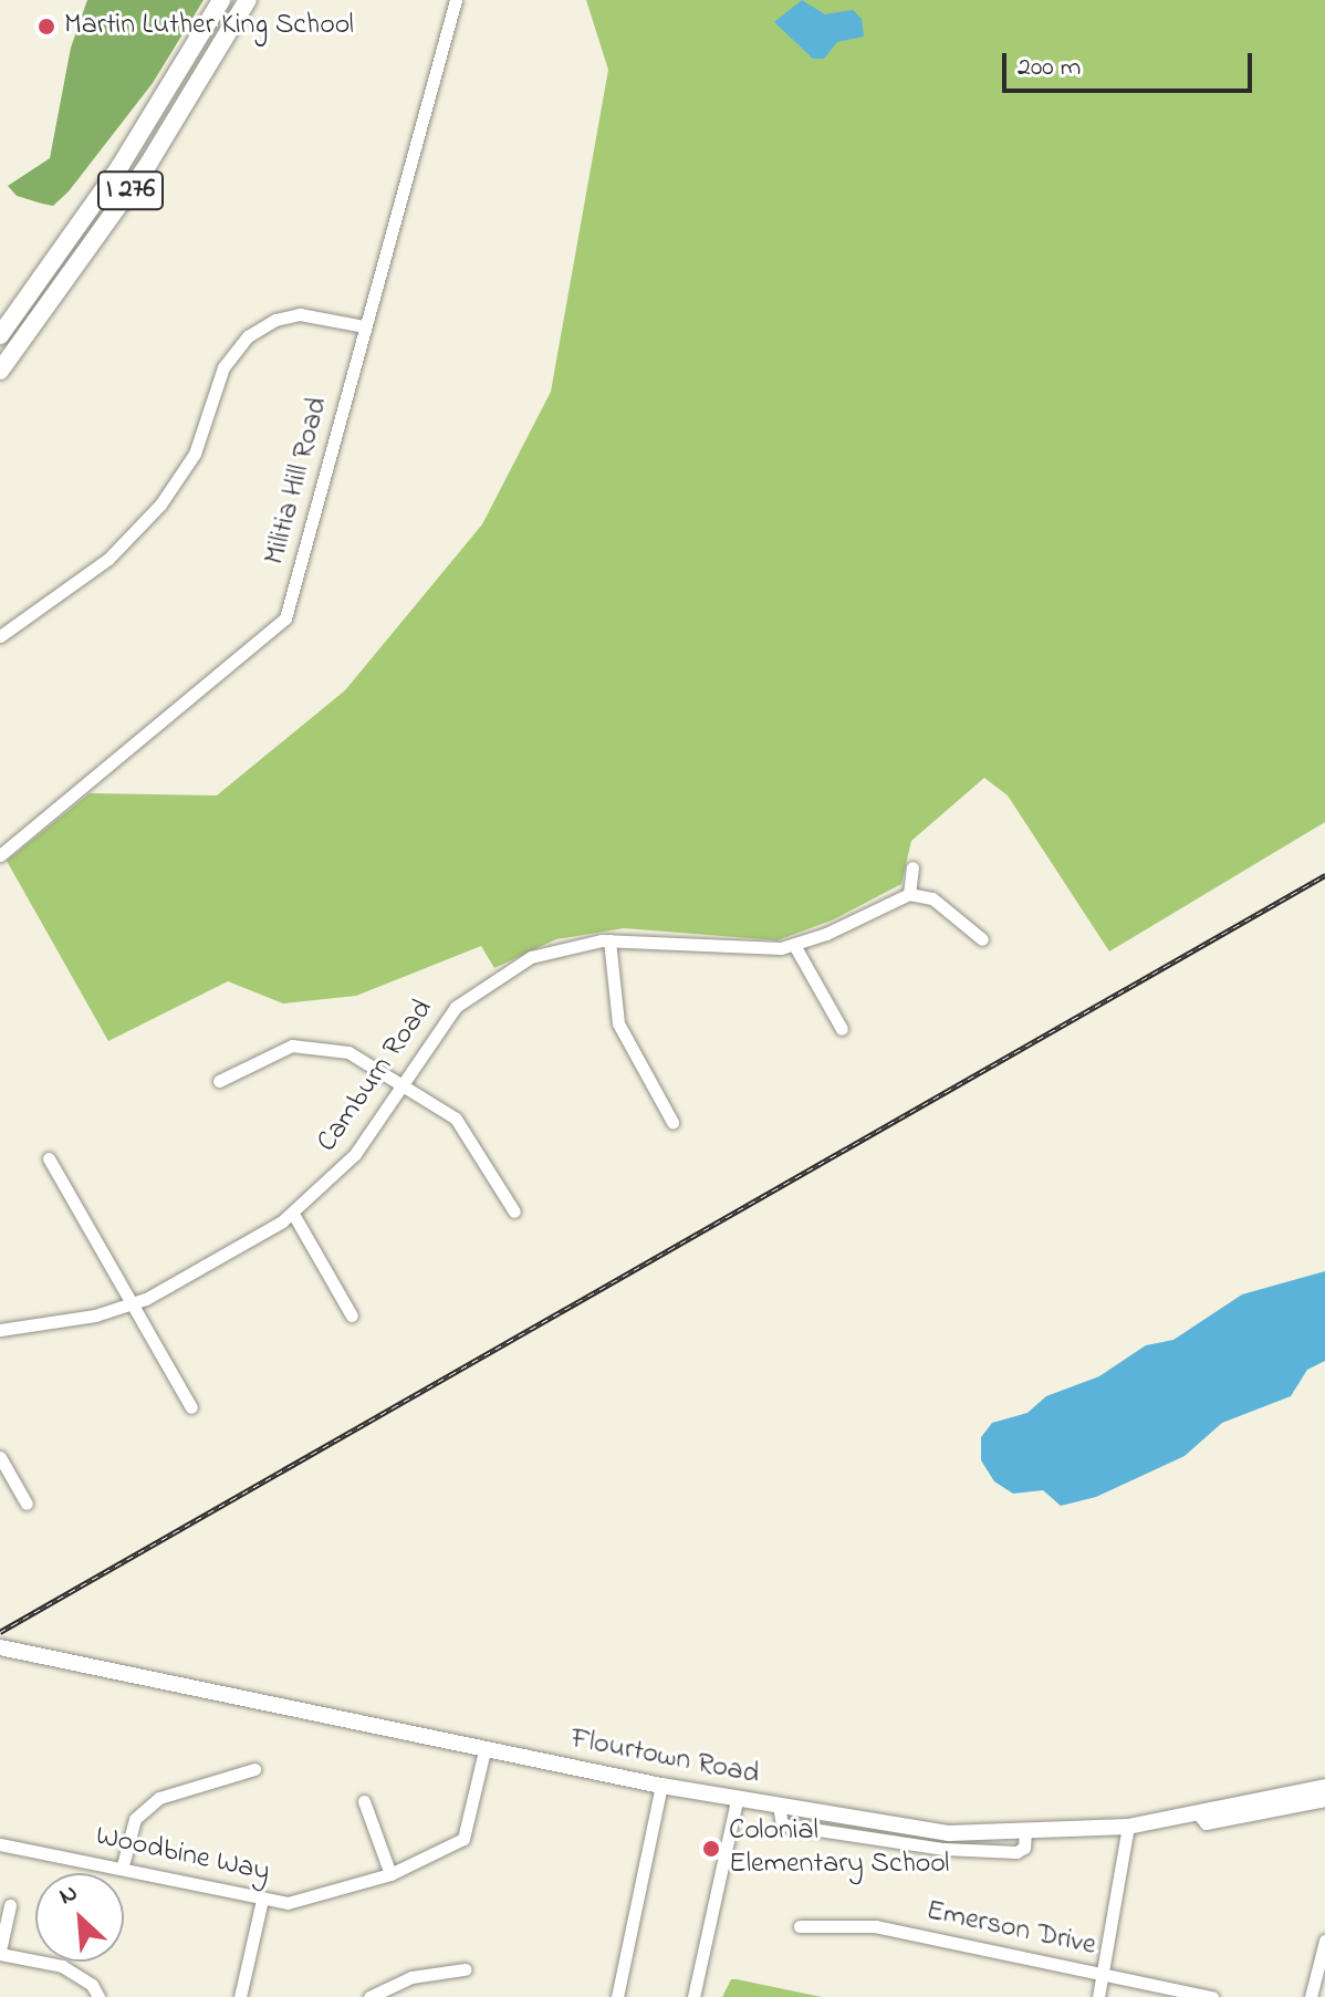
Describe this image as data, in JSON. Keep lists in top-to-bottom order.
{
  "streets": {
    "highway": ["I 276"],
    "main road": ["Flourtown Road"],
    "street": [
      "Militia Hill Road",
      "Camburn Road",
      "Woodbine Way",
      "Emerson Drive"
    ]
  },
  "crossings": [
    ["Flourtown Road", "Woodbine Way"]
  ],
  "places": ["Martin Luther King School", "Colonial Elementary School"],
  "scale_bar": "200 m",
  "north": "top left"
}
